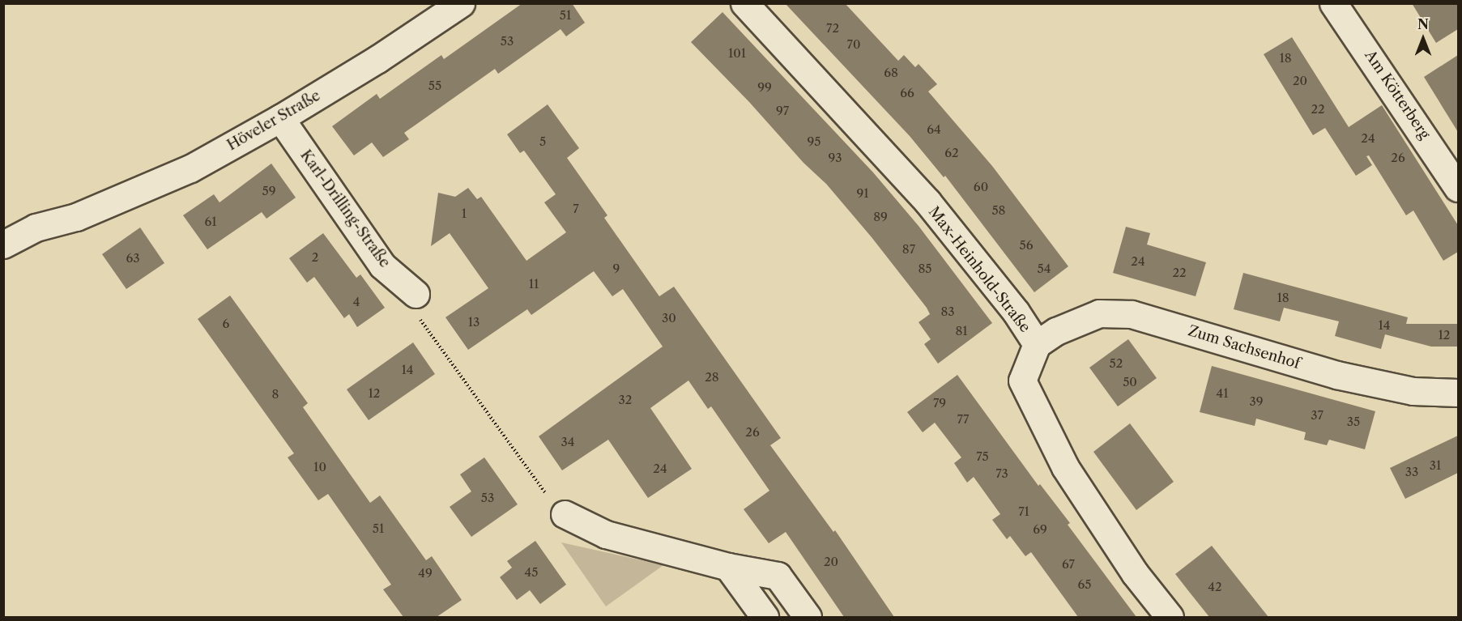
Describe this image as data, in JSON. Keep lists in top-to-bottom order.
{
  "streets": {
    "street": [
      "Am Kötterberg",
      "Höveler Straße",
      "Karl-Drilling-Straße",
      "Max-Heinhold-Straße",
      "Zum Sachsenhof"
    ]
  },
  "crossings": [
    ["Höveler Straße", "Karl-Drilling-Straße"],
    ["Max-Heinhold-Straße", "Zum Sachsenhof"]
  ],
  "house_numbers": [
    "51",
    "72",
    "53",
    "70",
    "101",
    "18",
    "68",
    "20",
    "55",
    "99",
    "66",
    "22",
    "97",
    "64",
    "24",
    "5",
    "95",
    "62",
    "93",
    "26",
    "60",
    "59",
    "91",
    "7",
    "58",
    "1",
    "89",
    "61",
    "56",
    "87",
    "2",
    "63",
    "24",
    "9",
    "85",
    "54",
    "22",
    "11",
    "18",
    "4",
    "83",
    "30",
    "13",
    "6",
    "14",
    "81",
    "12",
    "52",
    "14",
    "28",
    "50",
    "12",
    "41",
    "8",
    "32",
    "39",
    "79",
    "37",
    "77",
    "35",
    "26",
    "34",
    "75",
    "31",
    "10",
    "24",
    "33",
    "73",
    "53",
    "71",
    "51",
    "69",
    "20",
    "67",
    "45",
    "49",
    "65",
    "42"
  ],
  "north": "top"
}
